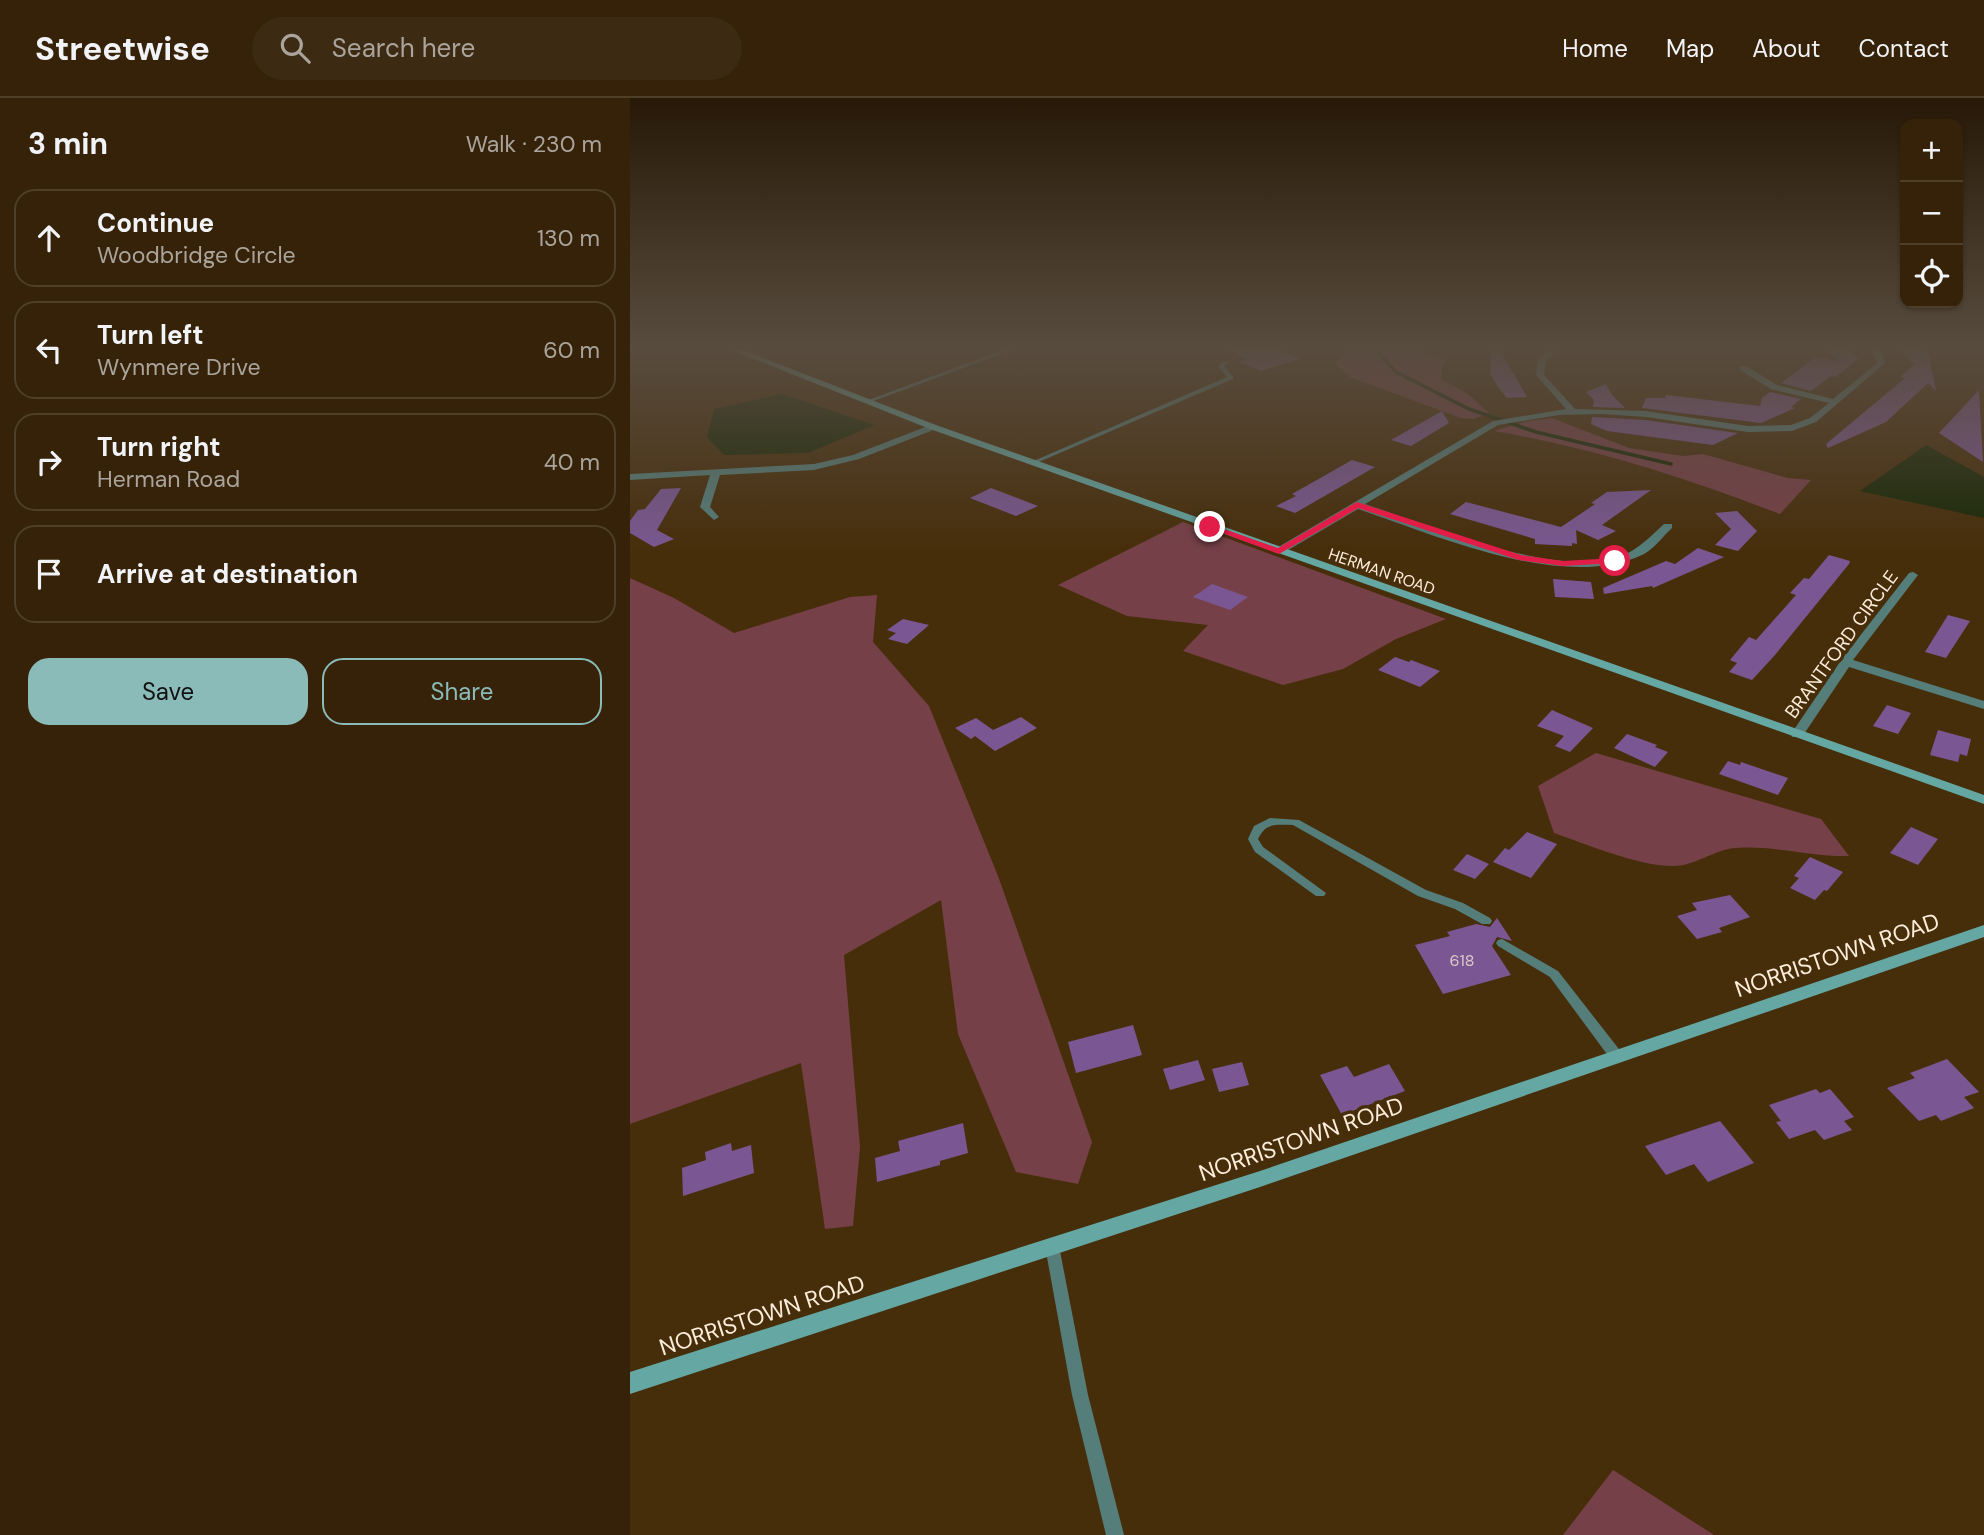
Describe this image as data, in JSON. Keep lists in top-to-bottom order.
{
  "streets": {
    "street": ["HERMAN ROAD", "BRANTFORD CIRCLE", "NORRISTOWN ROAD"]
  },
  "crossings": [
    ["HERMAN ROAD", "BRANTFORD CIRCLE"]
  ],
  "house_numbers": ["618"],
  "page": {
    "header": "Streetwise",
    "search": "Search here",
    "nav": [
      "Home",
      "Map",
      "About",
      "Contact"
    ],
    "heading": ["3 min", "Walk · 230 m"],
    "map_buttons": ["+", "−"],
    "list": [
      ["Continue", "Woodbridge Circle", "130 m"],
      ["Turn left", "Wynmere Drive", "60 m"],
      ["Turn right", "Herman Road", "40 m"],
      "Arrive at destination"
    ],
    "buttons": ["Save", "Share"]
  }
}
